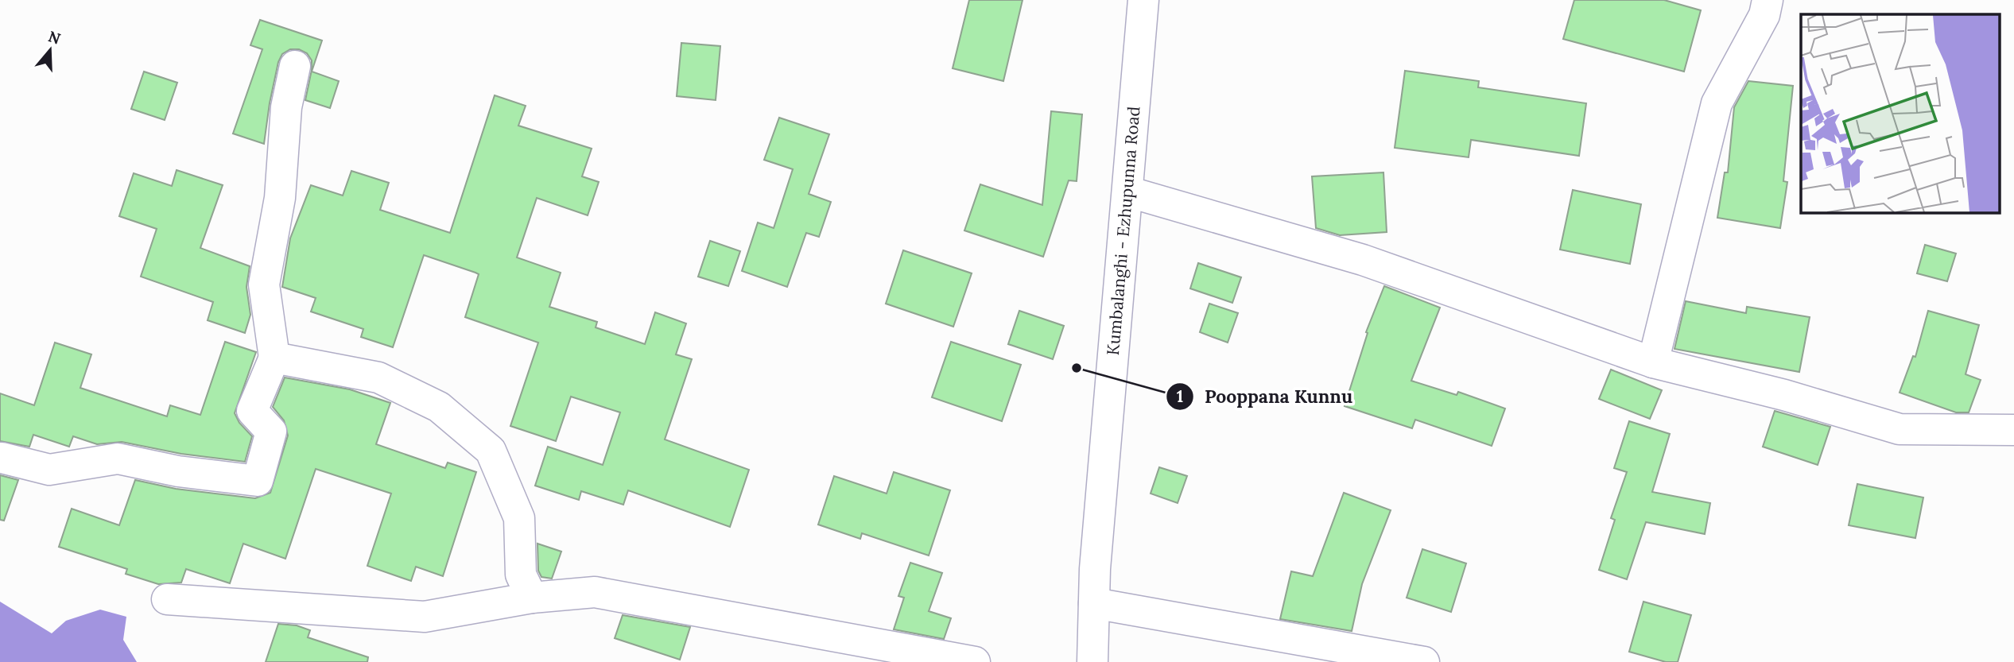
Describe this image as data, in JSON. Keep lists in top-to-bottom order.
{
  "streets": {
    "street": ["Kumbalanghi - Ezhupunna Road"]
  },
  "places": ["Pooppana Kunnu"],
  "north": "top"
}
